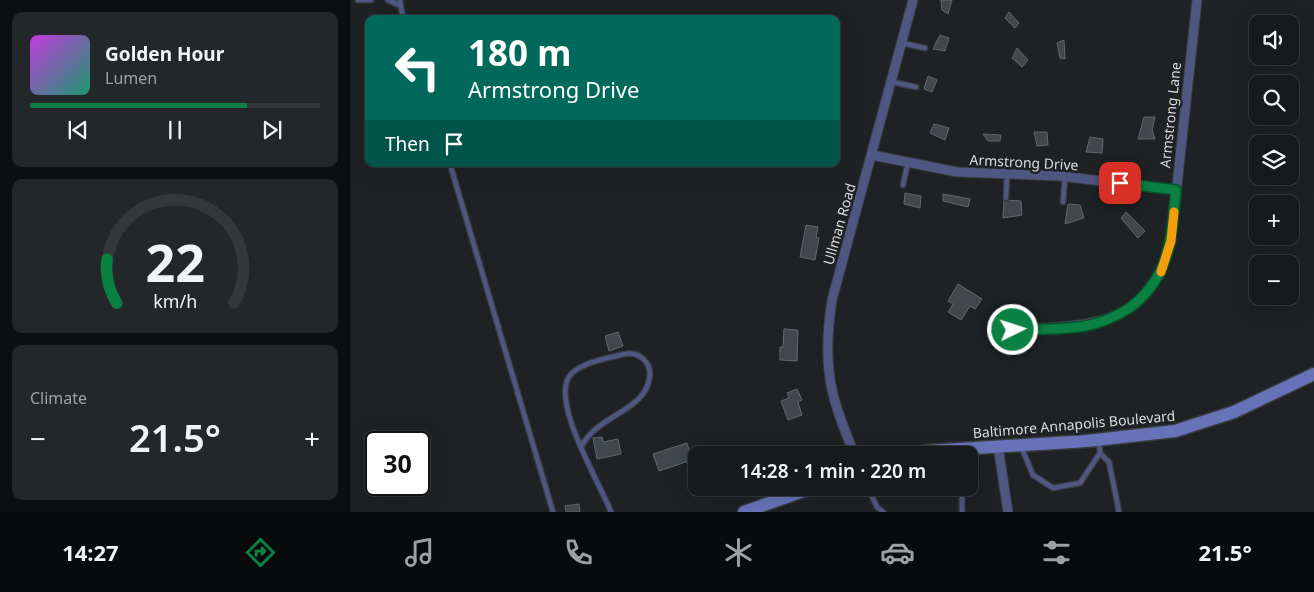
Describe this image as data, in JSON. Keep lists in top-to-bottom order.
{
  "streets": {
    "main road": ["Baltimore Annapolis Boulevard"],
    "street": ["Armstrong Lane", "Armstrong Drive", "Ullman Road"]
  },
  "crossings": [
    ["Armstrong Lane", "Armstrong Drive"],
    ["Armstrong Drive", "Ullman Road"]
  ],
  "page": {
    "map_buttons": ["+", "−"],
    "turn": ["180 m", "Armstrong Drive"],
    "song": ["Golden Hour", "Lumen"],
    "then": "Then",
    "tile": "Climate",
    "heat": ["−", "21.5°", "+"],
    "limit": "30",
    "trip": "14:28 · 1 min · 220 m",
    "tabs": ["14:27", "21.5°"],
    "gauge": ["22", "km/h"]
  }
}
